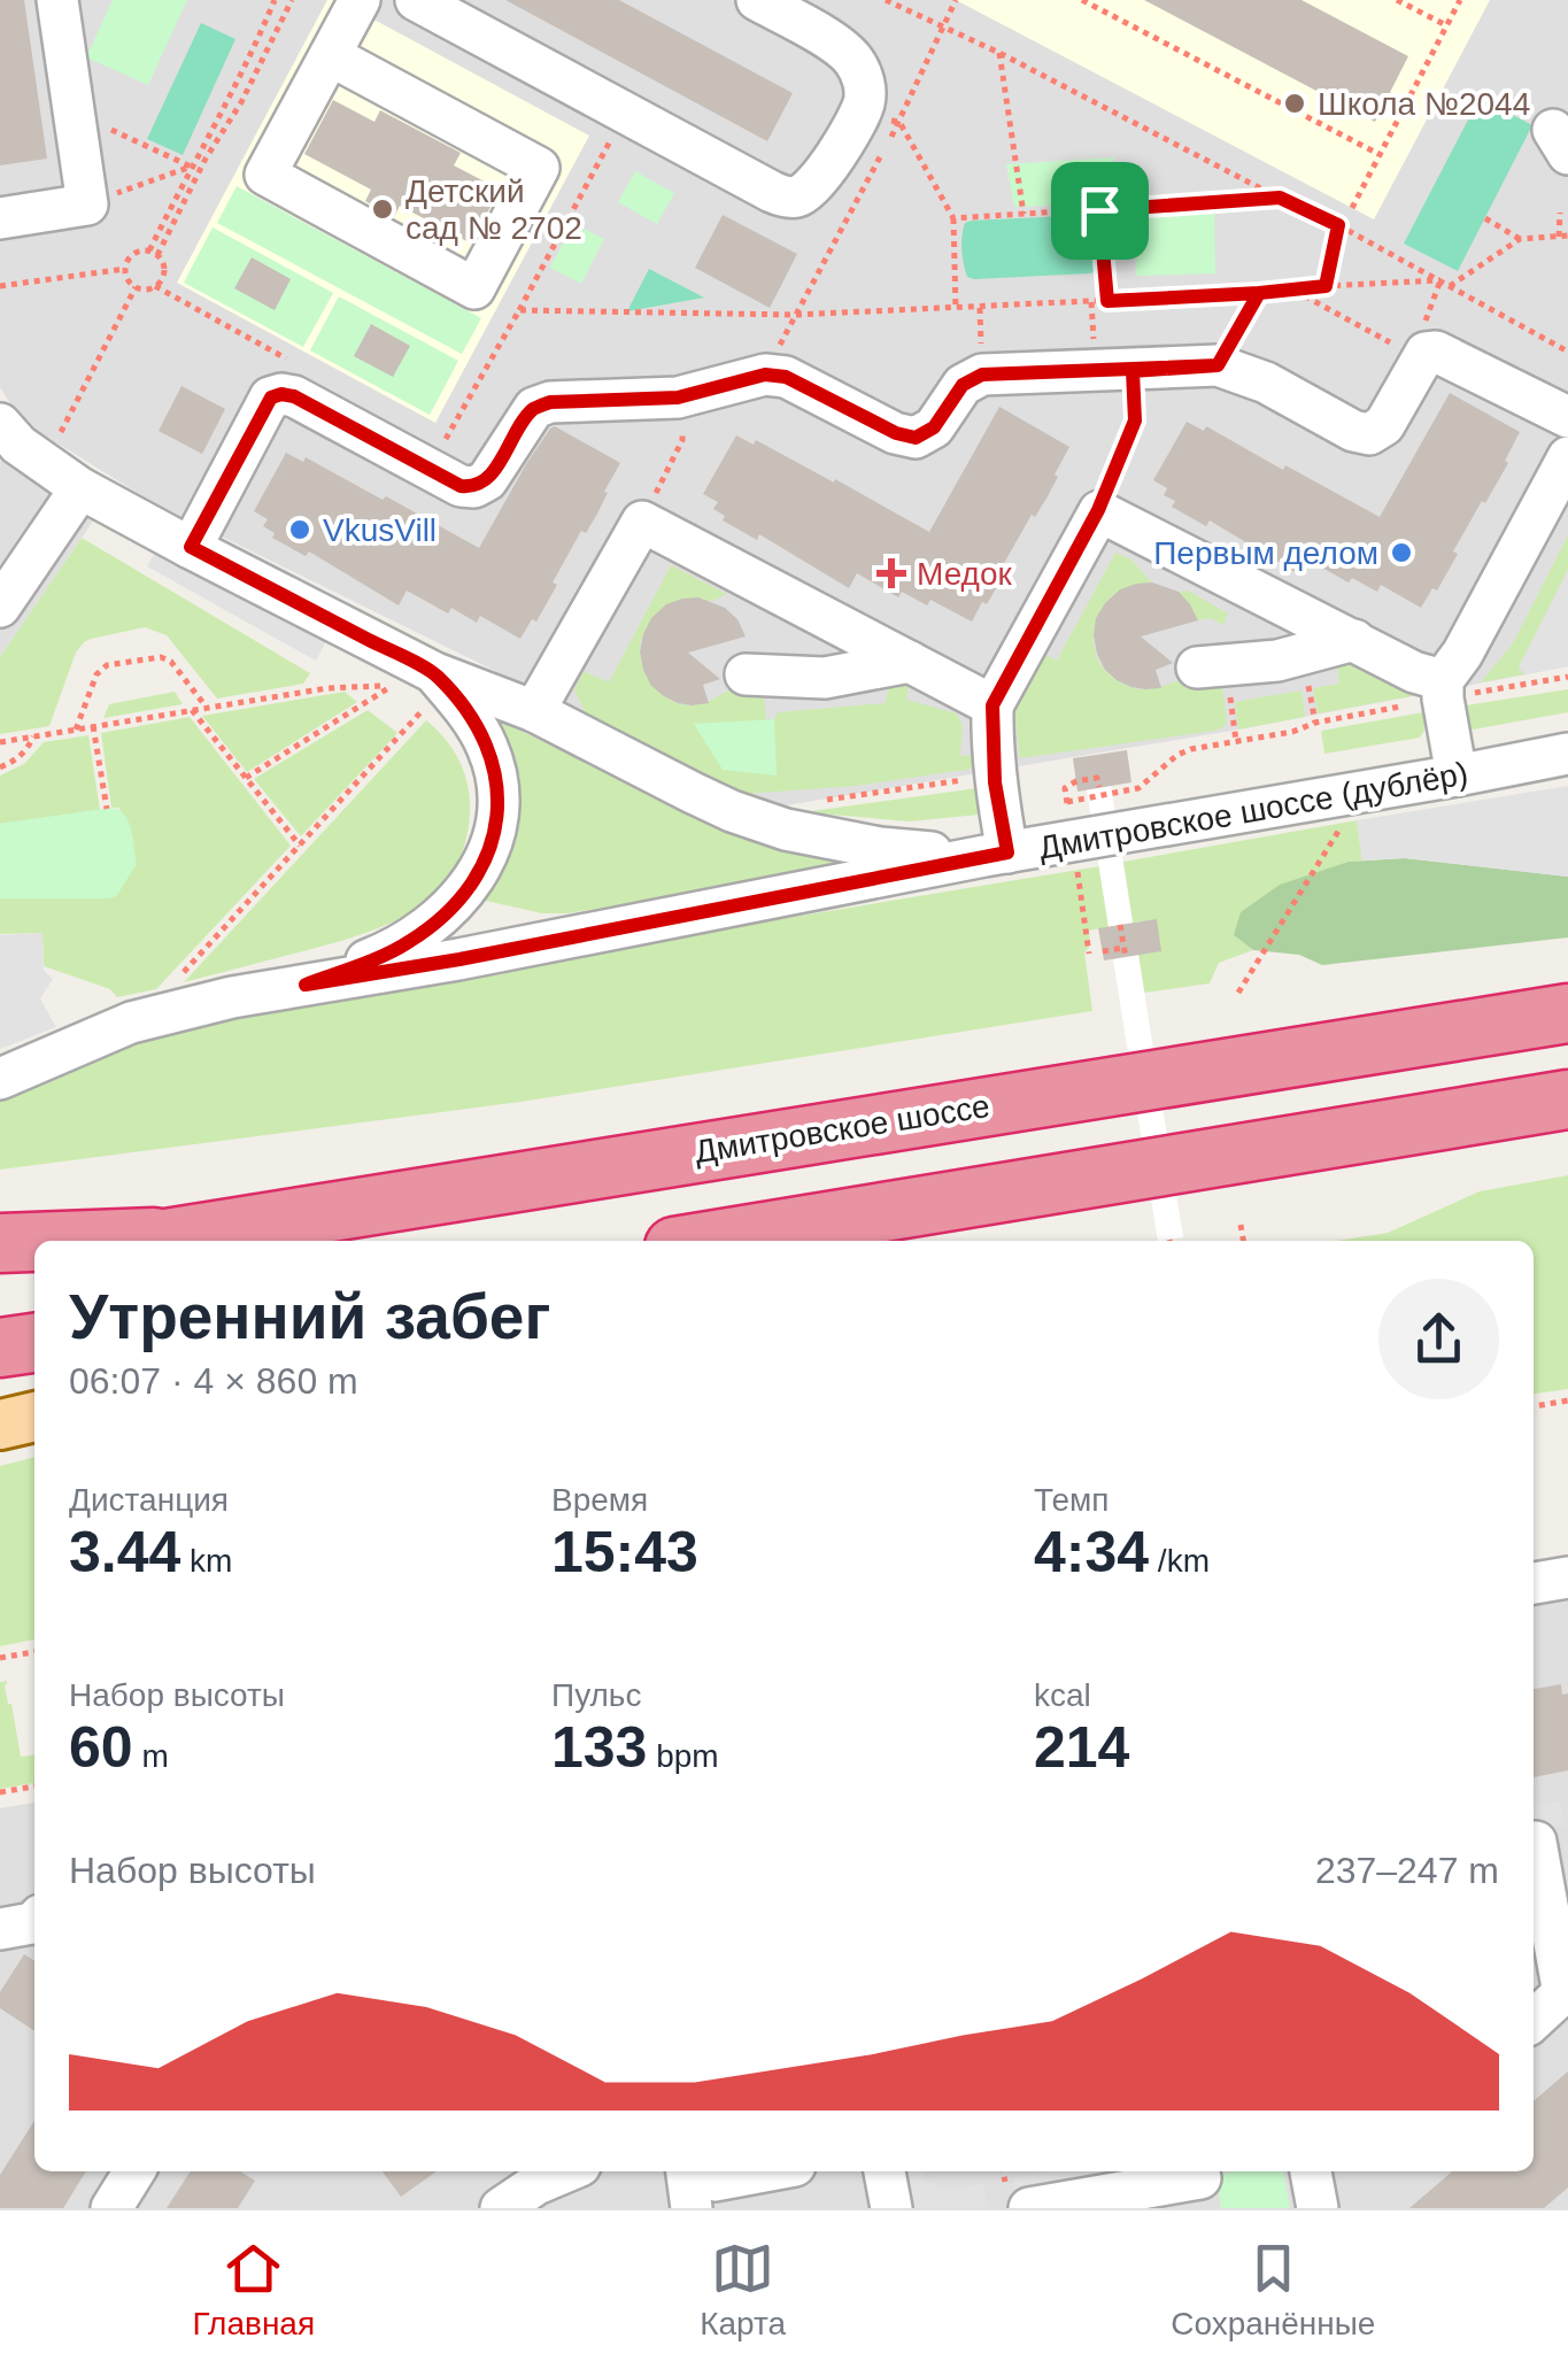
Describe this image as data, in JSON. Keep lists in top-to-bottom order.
{
  "streets": {
    "highway": ["Дмитровское шоссе"],
    "street": ["Дмитровское шоссе (дублёр)"]
  },
  "places": {
    "other": [
      "Школа №2044",
      "Детский сад № 2702",
      "VkusVill",
      "Первым делом"
    ],
    "health": ["Медок"]
  },
  "page": {
    "heading": ["Утренний забег", "06:07 · 4 × 860 m"],
    "stats": [
      ["Дистанция", "3.44 km"],
      ["Время", "15:43"],
      ["Темп", "4:34 /km"],
      ["Набор высоты", "60 m"],
      ["Пульс", "133 bpm"],
      ["kcal", "214"]
    ],
    "chart": ["Набор высоты", "237–247 m"],
    "tabs": ["Главная", "Карта", "Сохранённые"]
  }
}
